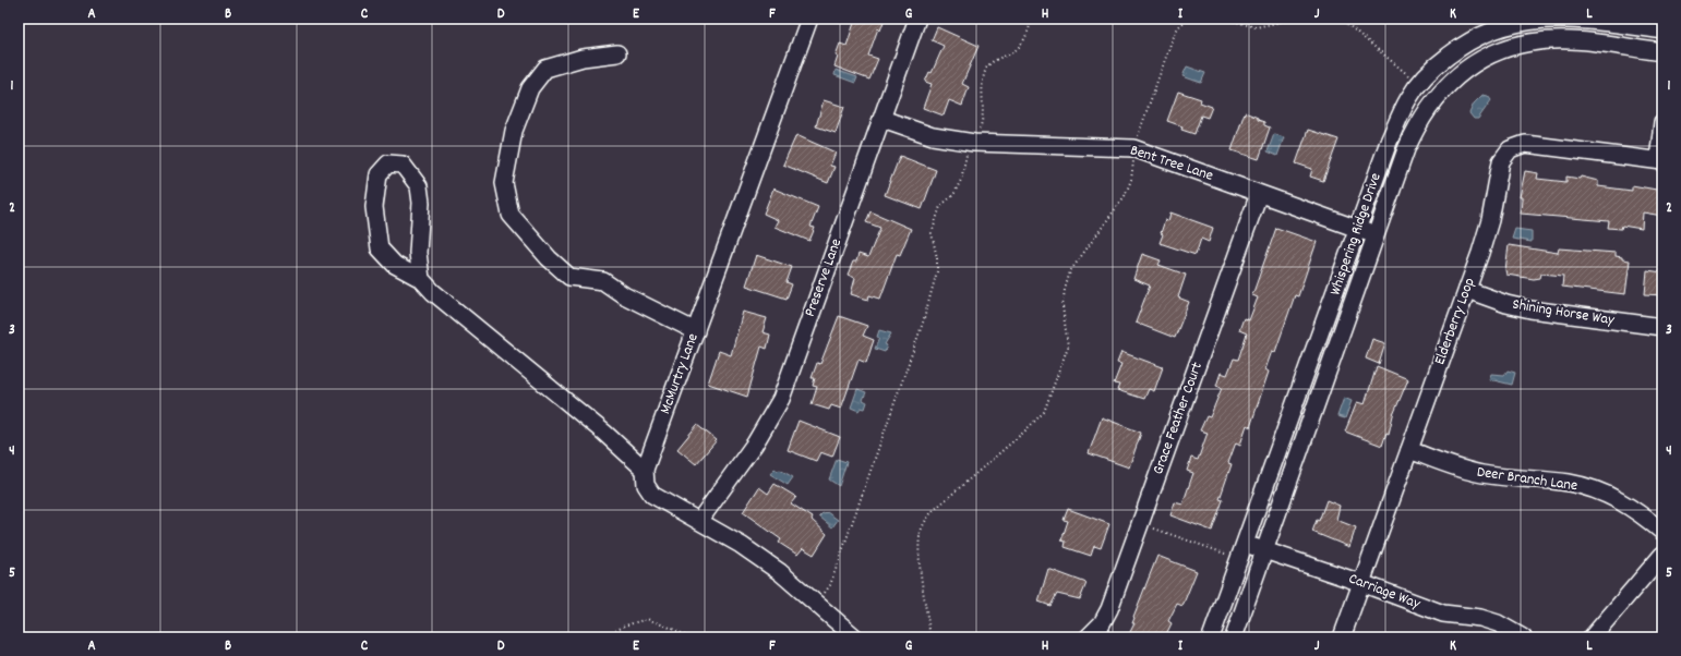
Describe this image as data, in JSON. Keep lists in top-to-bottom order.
{
  "streets": {
    "street": [
      "Bent Tree Lane",
      "Whispering Ridge Drive",
      "Preserve Lane",
      "Shining Horse Way",
      "Elderberry Loop",
      "McMurtry Lane",
      "Grace Feather Court",
      "Deer Branch Lane",
      "Carriage Way"
    ]
  },
  "crossings": [
    ["Bent Tree Lane", "Whispering Ridge Drive"],
    ["Bent Tree Lane", "Preserve Lane"],
    ["Bent Tree Lane", "Grace Feather Court"],
    ["Whispering Ridge Drive", "Carriage Way"],
    ["Shining Horse Way", "Elderberry Loop"],
    ["Elderberry Loop", "Deer Branch Lane"],
    ["Elderberry Loop", "Carriage Way"]
  ],
  "grid": {
    "columns": [
      "A",
      "B",
      "C",
      "D",
      "E",
      "F",
      "G",
      "H",
      "I",
      "J",
      "K",
      "L"
    ],
    "rows": [
      "1",
      "2",
      "3",
      "4",
      "5"
    ]
  }
}
